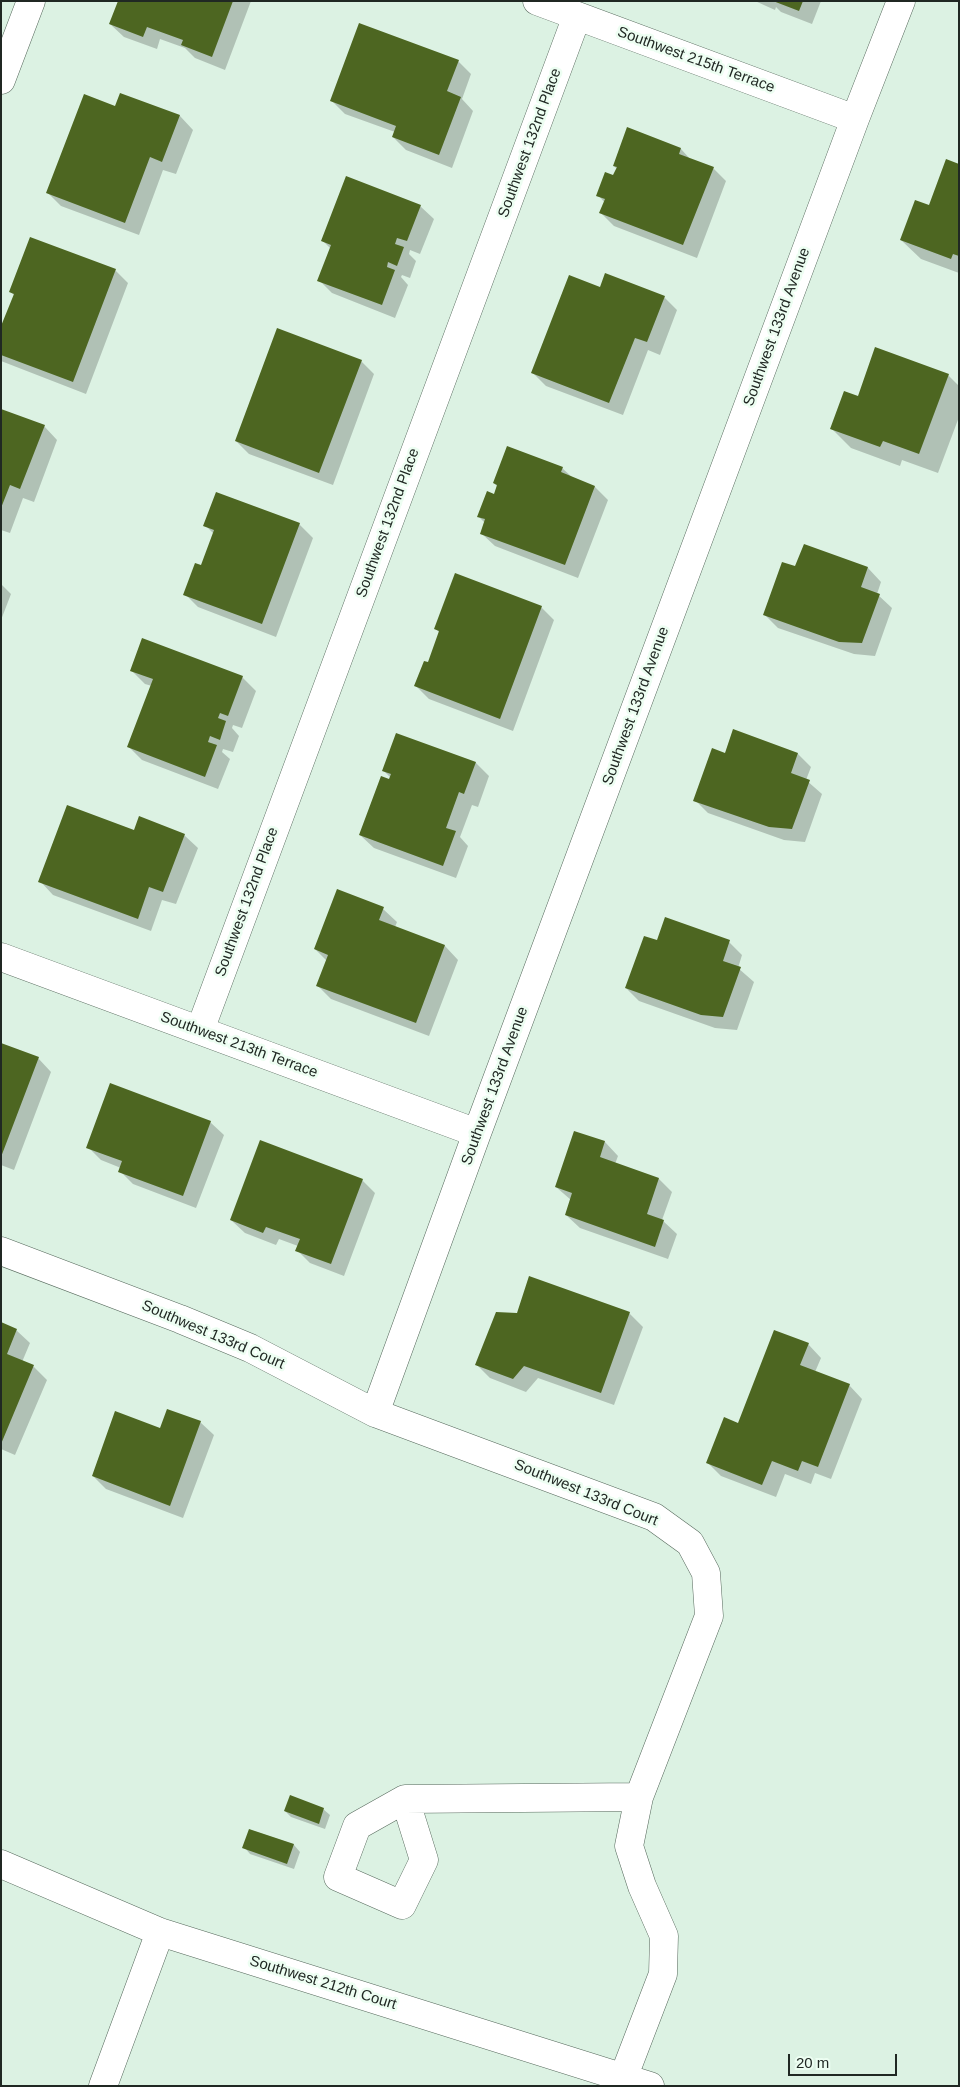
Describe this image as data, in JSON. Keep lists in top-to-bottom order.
{
  "streets": {
    "street": [
      "Southwest 215th Terrace",
      "Southwest 132nd Place",
      "Southwest 133rd Avenue",
      "Southwest 213th Terrace",
      "Southwest 133rd Court",
      "Southwest 212th Court"
    ]
  },
  "crossings": [
    ["Southwest 215th Terrace", "Southwest 132nd Place"],
    ["Southwest 215th Terrace", "Southwest 133rd Avenue"],
    ["Southwest 132nd Place", "Southwest 213th Terrace"],
    ["Southwest 133rd Avenue", "Southwest 213th Terrace"],
    ["Southwest 133rd Avenue", "Southwest 133rd Court"],
    ["Southwest 133rd Court", "Southwest 212th Court"]
  ],
  "scale_bar": "20 m"
}
